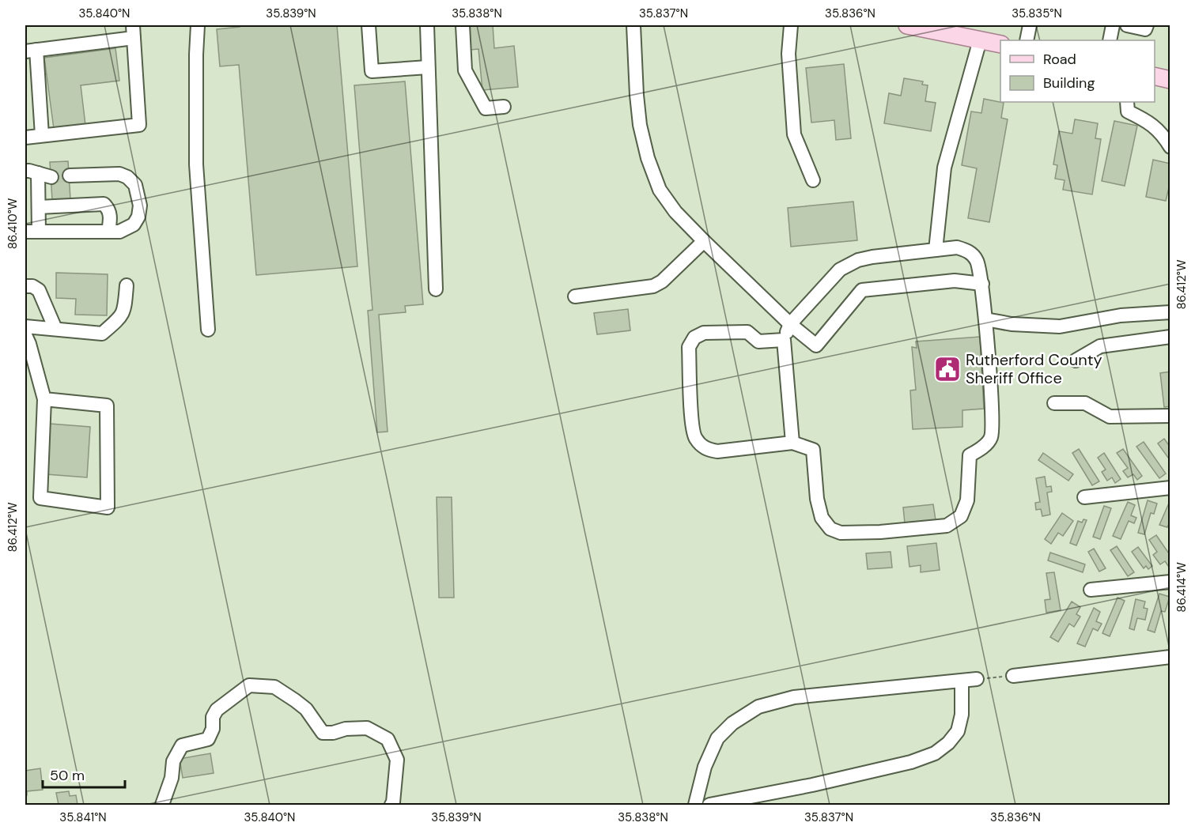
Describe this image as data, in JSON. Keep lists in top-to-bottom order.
{
  "places": {
    "public building": ["Rutherford County Sheriff Office"]
  },
  "legend": ["Road", "Building"],
  "scale_bar": "50 m",
  "coordinates": [
    "35.840°N",
    "35.839°N",
    "35.838°N",
    "35.837°N",
    "35.836°N",
    "35.835°N",
    "86.410°W",
    "86.412°W",
    "86.414°W",
    "35.841°N"
  ]
}
